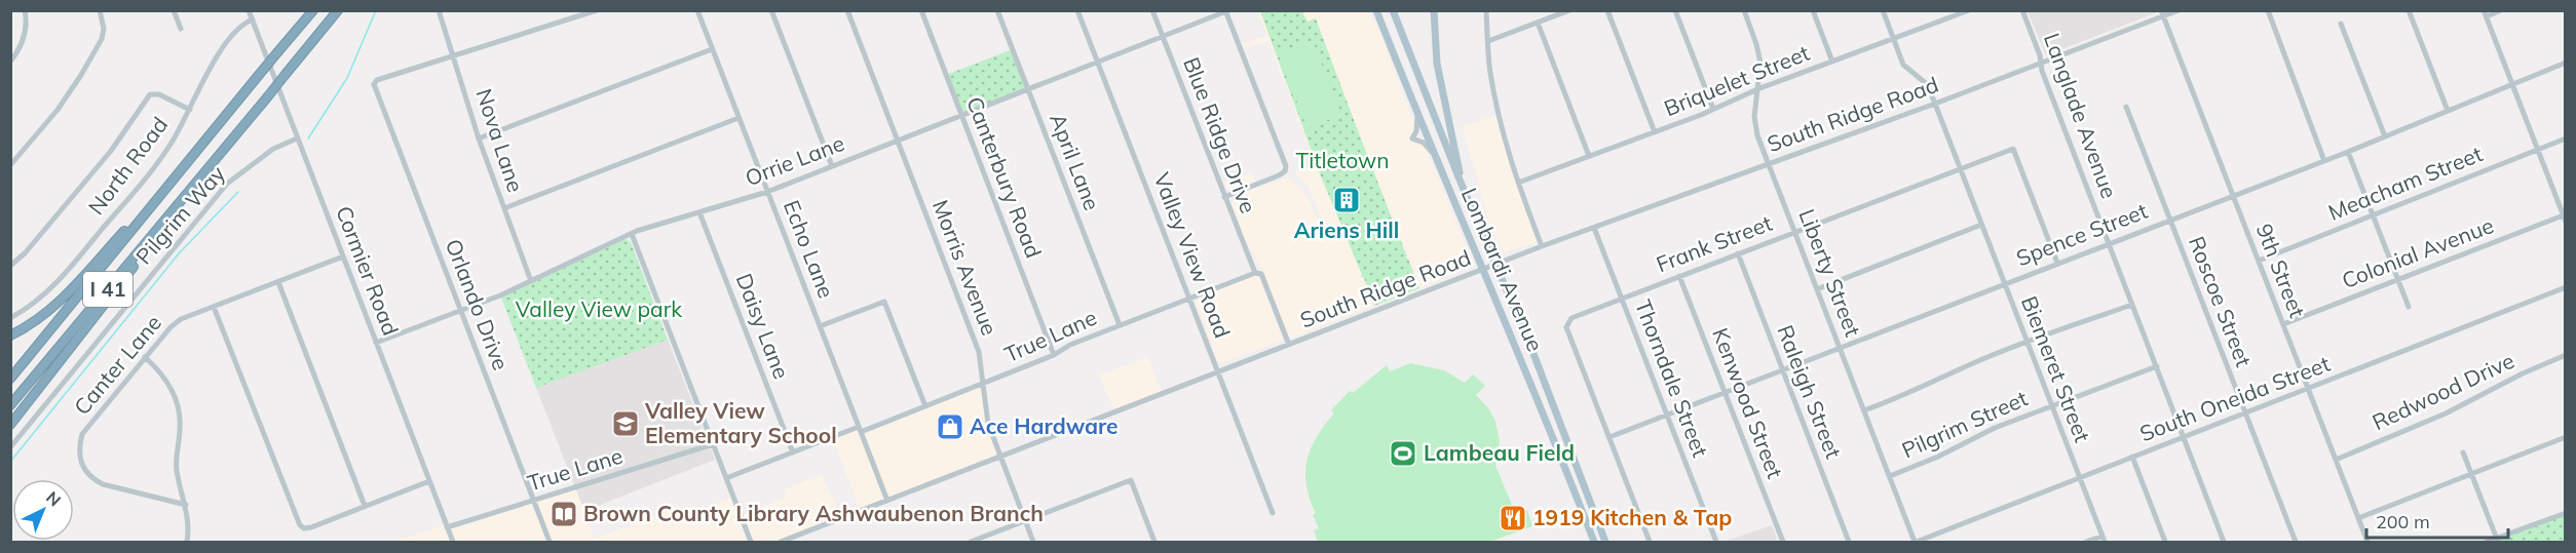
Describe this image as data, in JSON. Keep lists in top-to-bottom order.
{
  "streets": {
    "highway": ["I 41"],
    "main road": ["Lombardi Avenue"],
    "street": [
      "Briquelet Street",
      "South Ridge Road",
      "Langlade Avenue",
      "Blue Ridge Drive",
      "Nova Lane",
      "Orrie Lane",
      "April Lane",
      "North Road",
      "Canterbury Road",
      "Meacham Street",
      "Pilgrim Way",
      "Spence Street",
      "Frank Street",
      "Echo Lane",
      "Colonial Avenue",
      "Valley View Road",
      "Morris Avenue",
      "Cormier Road",
      "9th Street",
      "Liberty Street",
      "Roscoe Street",
      "Orlando Drive",
      "Daisy Lane",
      "True Lane",
      "Canter Lane",
      "Biemeret Street",
      "Thorndale Street",
      "Raleigh Street",
      "Redwood Drive",
      "South Oneida Street",
      "Kenwood Street",
      "Pilgrim Street"
    ]
  },
  "crossings": [
    ["Briquelet Street", "Liberty Street"],
    ["Briquelet Street", "Biemeret Street"],
    ["South Ridge Road", "Langlade Avenue"],
    ["South Ridge Road", "Blue Ridge Drive"],
    ["South Ridge Road", "Echo Lane"],
    ["South Ridge Road", "Valley View Road"],
    ["South Ridge Road", "Morris Avenue"],
    ["South Ridge Road", "Lombardi Avenue"],
    ["South Ridge Road", "9th Street"],
    ["South Ridge Road", "Liberty Street"],
    ["South Ridge Road", "Biemeret Street"],
    ["South Ridge Road", "Thorndale Street"],
    ["Langlade Avenue", "Spence Street"],
    ["Langlade Avenue", "South Oneida Street"],
    ["Langlade Avenue", "Pilgrim Street"],
    ["Blue Ridge Drive", "Orrie Lane"],
    ["Blue Ridge Drive", "True Lane"],
    ["Nova Lane", "Orrie Lane"],
    ["Nova Lane", "Orlando Drive"],
    ["Orrie Lane", "April Lane"],
    ["Orrie Lane", "Canterbury Road"],
    ["Orrie Lane", "Echo Lane"],
    ["Orrie Lane", "Valley View Road"],
    ["Orrie Lane", "Morris Avenue"],
    ["Orrie Lane", "Cormier Road"],
    ["Orrie Lane", "Orlando Drive"],
    ["Orrie Lane", "Daisy Lane"],
    ["April Lane", "True Lane"],
    ["North Road", "Cormier Road"],
    ["Canterbury Road", "True Lane"],
    ["Meacham Street", "9th Street"],
    ["Pilgrim Way", "Cormier Road"],
    ["Spence Street", "Frank Street"],
    ["Spence Street", "9th Street"],
    ["Spence Street", "Liberty Street"],
    ["Spence Street", "Roscoe Street"],
    ["Spence Street", "Biemeret Street"],
    ["Spence Street", "Thorndale Street"],
    ["Spence Street", "Raleigh Street"],
    ["Spence Street", "Kenwood Street"],
    ["Frank Street", "Liberty Street"],
    ["Frank Street", "Biemeret Street"],
    ["Frank Street", "Thorndale Street"],
    ["Frank Street", "Raleigh Street"],
    ["Frank Street", "Kenwood Street"],
    ["Echo Lane", "True Lane"],
    ["Colonial Avenue", "9th Street"],
    ["Valley View Road", "True Lane"],
    ["Morris Avenue", "True Lane"],
    ["Cormier Road", "True Lane"],
    ["Cormier Road", "Canter Lane"],
    ["9th Street", "Redwood Drive"],
    ["9th Street", "South Oneida Street"],
    ["Liberty Street", "South Oneida Street"],
    ["Liberty Street", "Pilgrim Street"],
    ["Roscoe Street", "South Oneida Street"],
    ["Orlando Drive", "True Lane"],
    ["Daisy Lane", "True Lane"],
    ["Biemeret Street", "South Oneida Street"],
    ["Biemeret Street", "Pilgrim Street"]
  ],
  "parks": ["Titletown", "Valley View park"],
  "places": {
    "building": ["Ariens Hill"],
    "school or university": ["Valley View Elementary School"],
    "shop": ["Ace Hardware"],
    "sports": ["Lambeau Field"],
    "library": ["Brown County Library Ashwaubenon Branch"],
    "restaurant": ["1919 Kitchen & Tap"]
  },
  "scale_bar": "200 m",
  "north": "top right"
}
